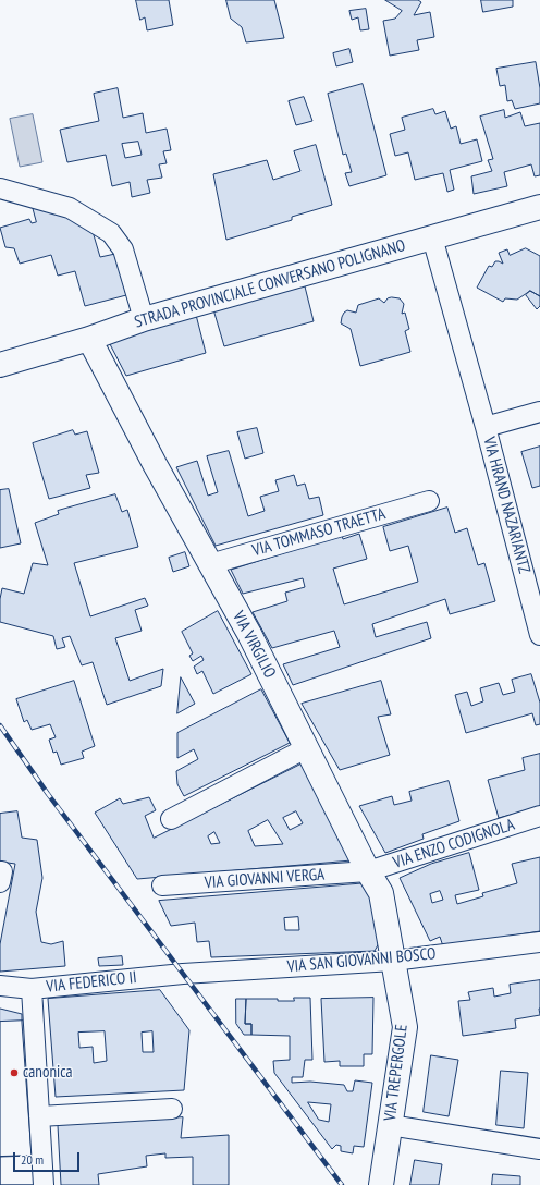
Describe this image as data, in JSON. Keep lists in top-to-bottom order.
{
  "streets": {
    "street": [
      "STRADA PROVINCIALE CONVERSANO POLIGNANO",
      "VIA HRAND NAZARIANTZ",
      "VIA TOMMASO TRAETTA",
      "VIA VIRGILIO",
      "VIA ENZO CODIGNOLA",
      "VIA GIOVANNI VERGA",
      "VIA SAN GIOVANNI BOSCO",
      "VIA FEDERICO II",
      "VIA TREPERGOLE"
    ]
  },
  "crossings": [
    ["STRADA PROVINCIALE CONVERSANO POLIGNANO", "VIA HRAND NAZARIANTZ"],
    ["STRADA PROVINCIALE CONVERSANO POLIGNANO", "VIA VIRGILIO"],
    ["VIA TOMMASO TRAETTA", "VIA VIRGILIO"],
    ["VIA VIRGILIO", "VIA ENZO CODIGNOLA"],
    ["VIA VIRGILIO", "VIA GIOVANNI VERGA"],
    ["VIA VIRGILIO", "VIA SAN GIOVANNI BOSCO"],
    ["VIA VIRGILIO", "VIA TREPERGOLE"],
    ["VIA ENZO CODIGNOLA", "VIA GIOVANNI VERGA"],
    ["VIA SAN GIOVANNI BOSCO", "VIA FEDERICO II"],
    ["VIA SAN GIOVANNI BOSCO", "VIA TREPERGOLE"]
  ],
  "places": ["canonica"],
  "scale_bar": "20 m"
}
